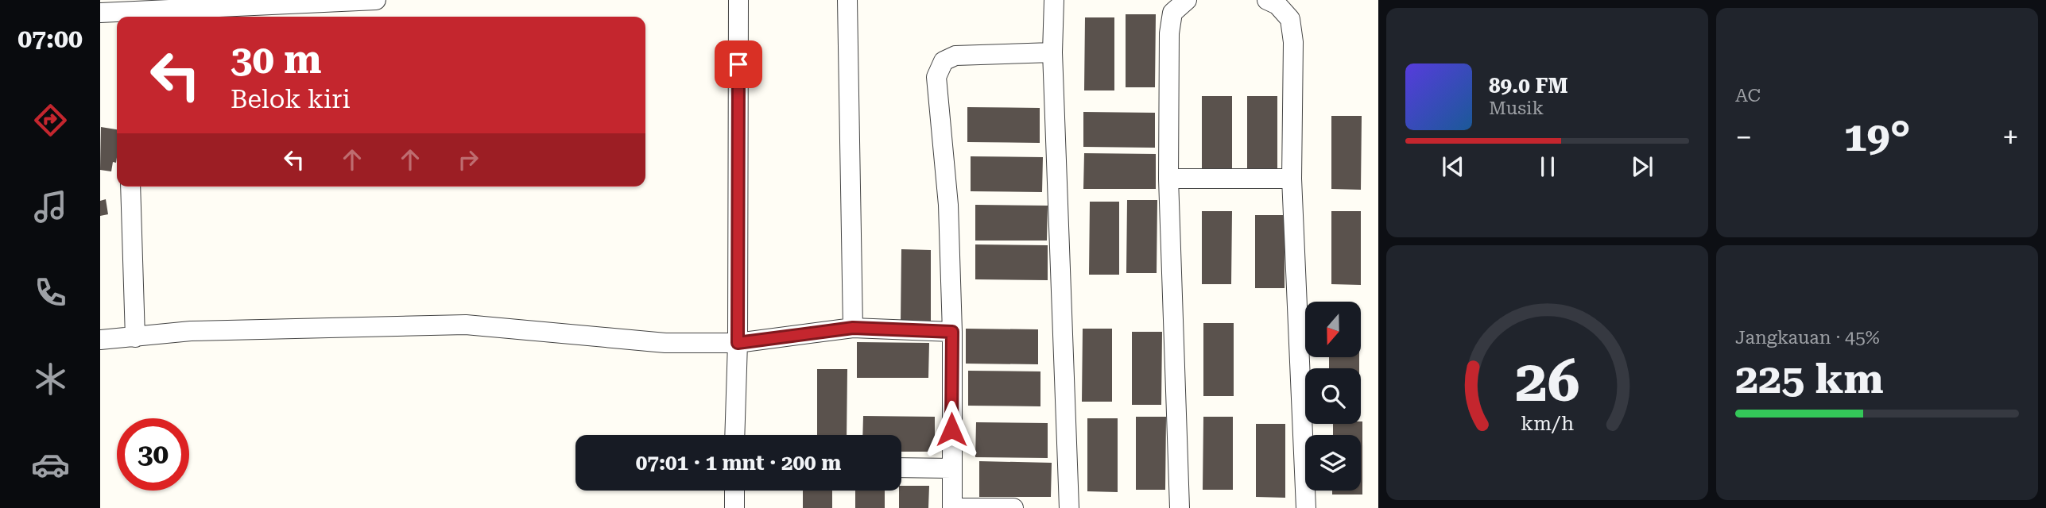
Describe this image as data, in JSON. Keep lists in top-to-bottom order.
{
  "north": "bottom",
  "page": {
    "tabs": "07:00",
    "tile": [
      "AC",
      ["Jangkauan · 45%", "225 km"]
    ],
    "turn": ["30 m", "Belok kiri"],
    "song": ["89.0 FM", "Musik"],
    "heat": ["−", "19°", "+"],
    "limit": "30",
    "trip": "07:01 · 1 mnt · 200 m",
    "gauge": ["26", "km/h"]
  }
}
